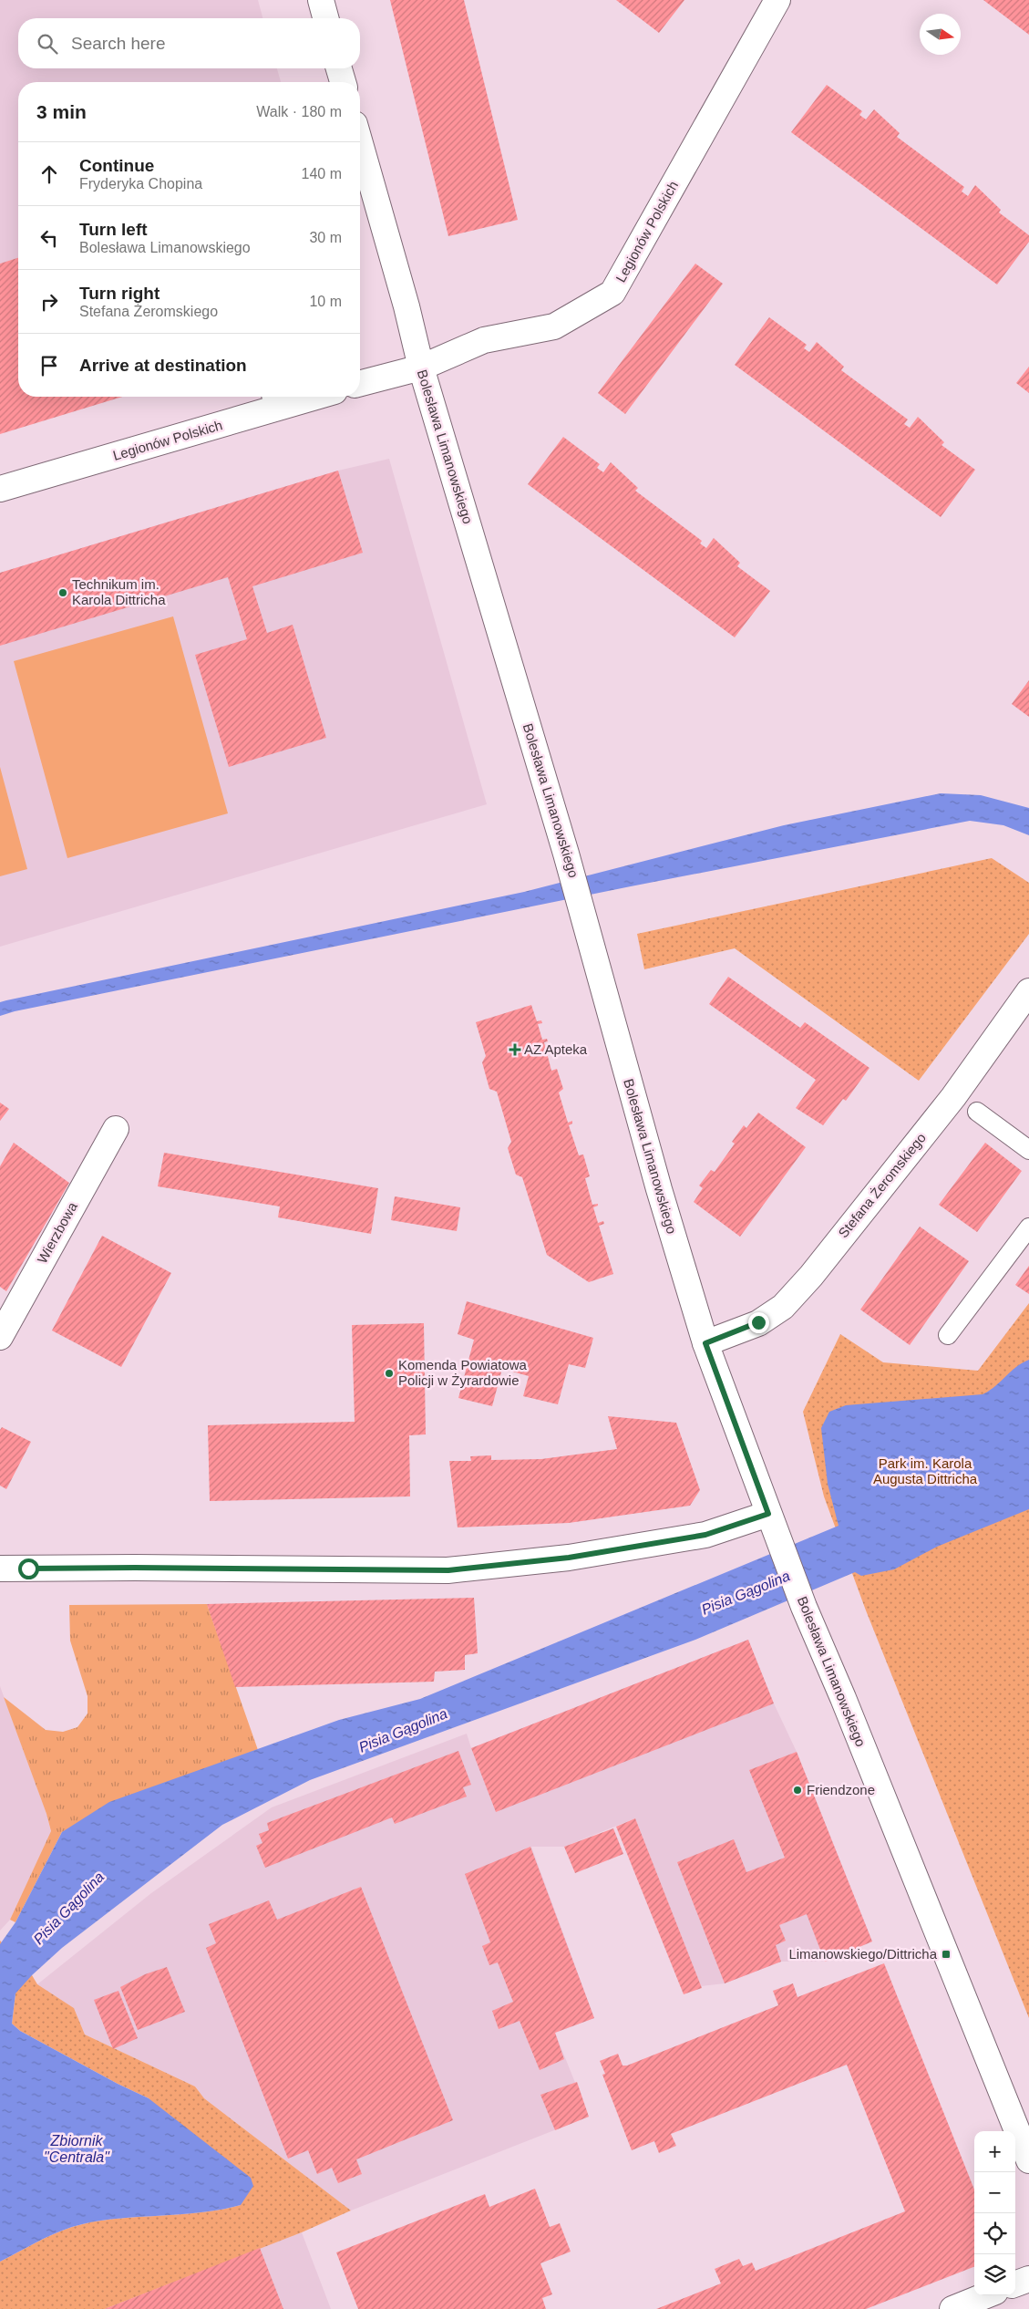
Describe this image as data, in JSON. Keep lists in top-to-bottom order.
{
  "streets": {
    "street": [
      "Legionów Polskich",
      "Bolesława Limanowskiego",
      "Stefana Żeromskiego",
      "Wierzbowa"
    ]
  },
  "crossings": [
    ["Legionów Polskich", "Bolesława Limanowskiego"],
    ["Bolesława Limanowskiego", "Stefana Żeromskiego"]
  ],
  "water": ["Pisia Gągolina", "Zbiornik \"Centrala\""],
  "parks": ["Park im. Karola Augusta Dittricha"],
  "places": {
    "other": ["Technikum im. Karola Dittricha", "Komenda Powiatowa Policji w Żyrardowie", "Friendzone"],
    "health": ["AZ Apteka"],
    "transit": ["Limanowskiego/Dittricha"]
  },
  "north": "right",
  "page": {
    "search": "Search here",
    "heading": ["3 min", "Walk · 180 m"],
    "list": [
      ["Continue", "Fryderyka Chopina", "140 m"],
      ["Turn left", "Bolesława Limanowskiego", "30 m"],
      ["Turn right", "Stefana Żeromskiego", "10 m"],
      "Arrive at destination"
    ],
    "map_buttons": ["+", "−"]
  }
}
